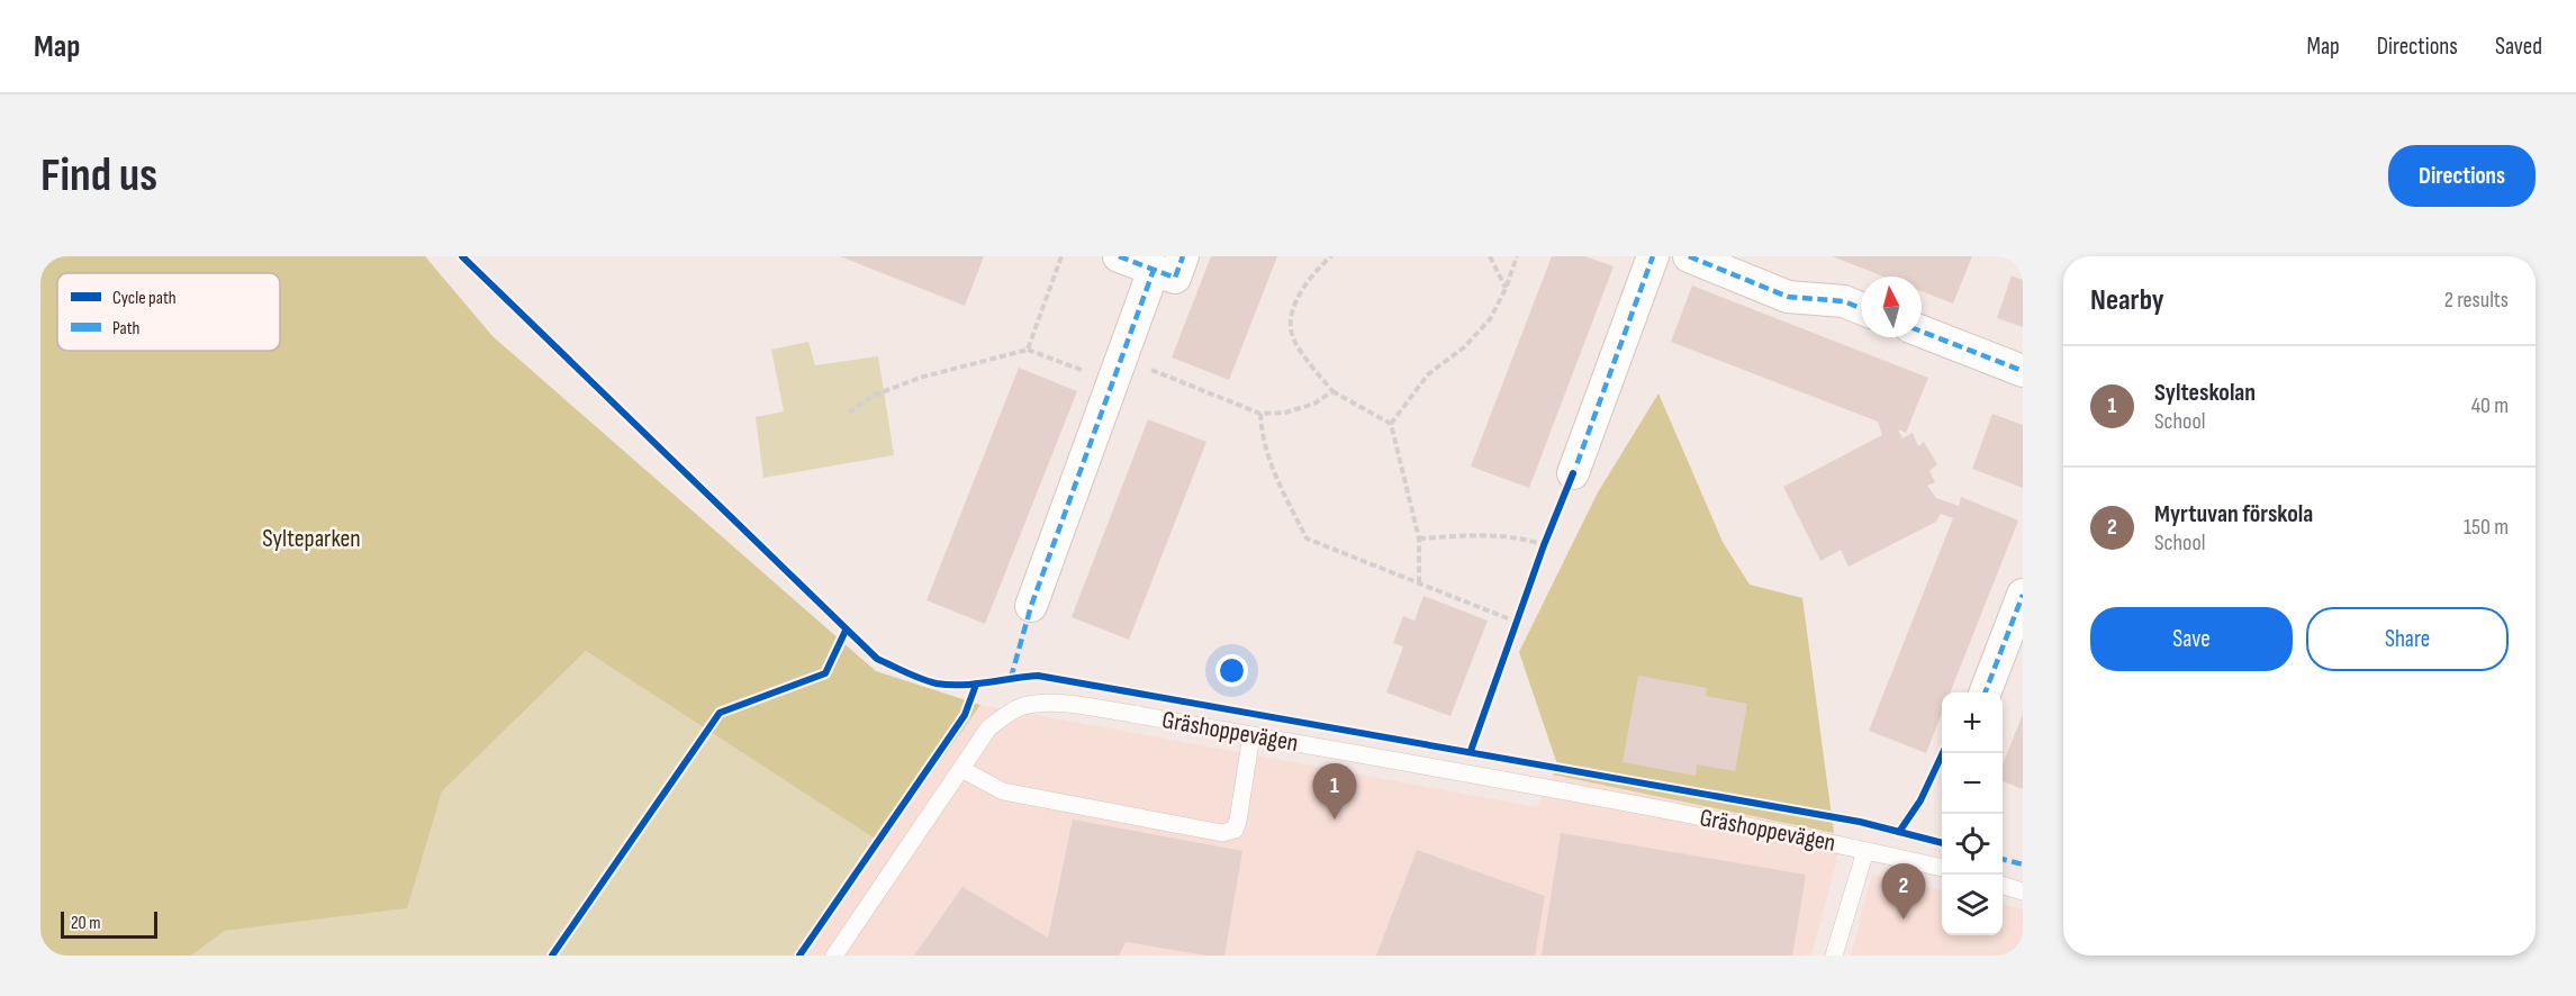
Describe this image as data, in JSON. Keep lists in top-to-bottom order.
{
  "streets": {
    "lane": ["Gräshoppevägen"]
  },
  "parks": ["Sylteparken"],
  "legend": ["Cycle path", "Path"],
  "scale_bar": "20 m",
  "north": "top",
  "page": {
    "header": "Map",
    "nav": ["Map", "Directions", "Saved"],
    "buttons": [
      "Directions",
      ["Save", "Share"]
    ],
    "title": "Find us",
    "heading": ["Nearby", "2 results"],
    "list": [
      {
        "mark": "1",
        "name": "Sylteskolan",
        "note": "School",
        "value": "40 m"
      },
      {
        "mark": "2",
        "name": "Myrtuvan förskola",
        "note": "School",
        "value": "150 m"
      }
    ],
    "map_buttons": ["+", "−"],
    "pins": ["1", "2"],
    "scale": "20 m"
  }
}
